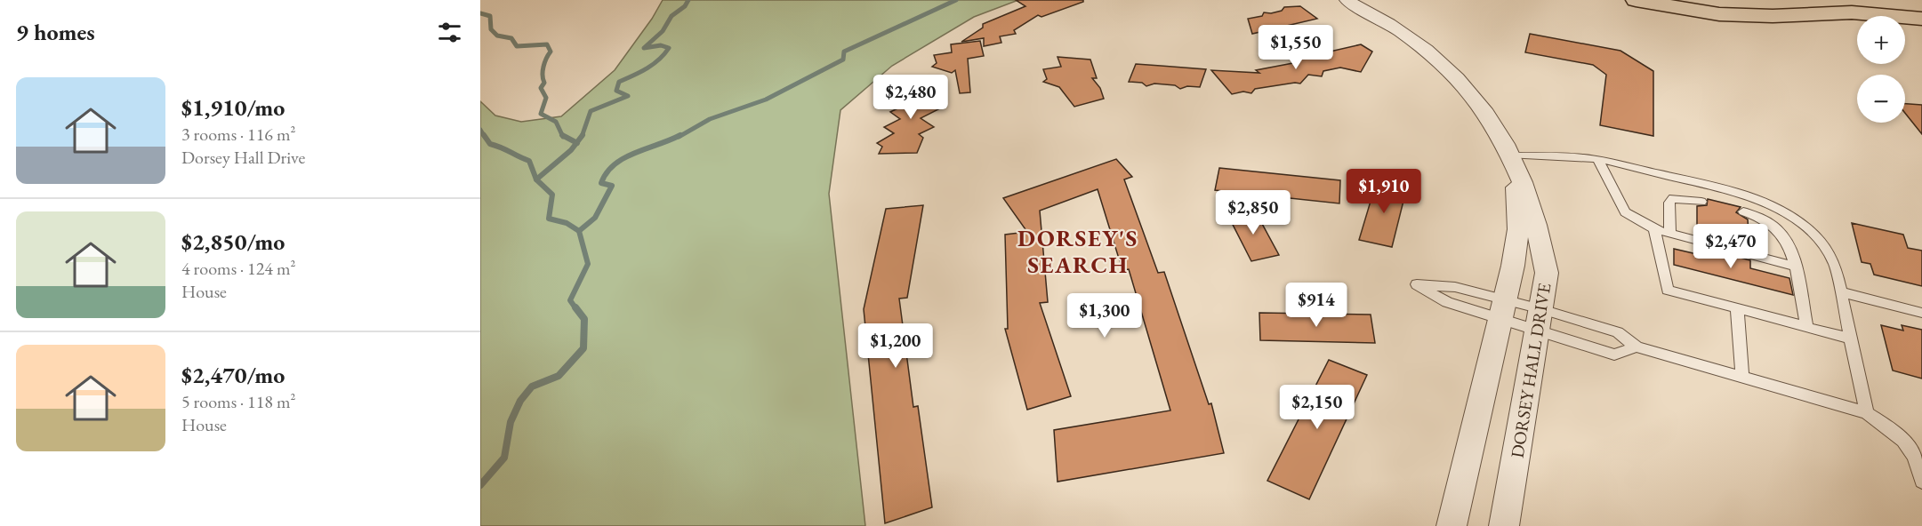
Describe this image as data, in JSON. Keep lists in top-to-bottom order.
{
  "streets": {
    "street": ["DORSEY HALL DRIVE"]
  },
  "districts": ["DORSEY'S SEARCH"],
  "page": {
    "heading": "9 homes",
    "map_buttons": ["+", "−"],
    "price": [
      "$1,550",
      "$2,480",
      "$1,910",
      "$2,850",
      "$2,470",
      "$914",
      "$1,300",
      "$1,200",
      "$2,150"
    ],
    "list": [
      {
        "name": "$1,910/mo",
        "note": "3 rooms · 116 m² · Dorsey Hall Drive"
      },
      {
        "name": "$2,850/mo",
        "note": "4 rooms · 124 m² · House"
      },
      {
        "name": "$2,470/mo",
        "note": "5 rooms · 118 m² · House"
      }
    ]
  }
}
